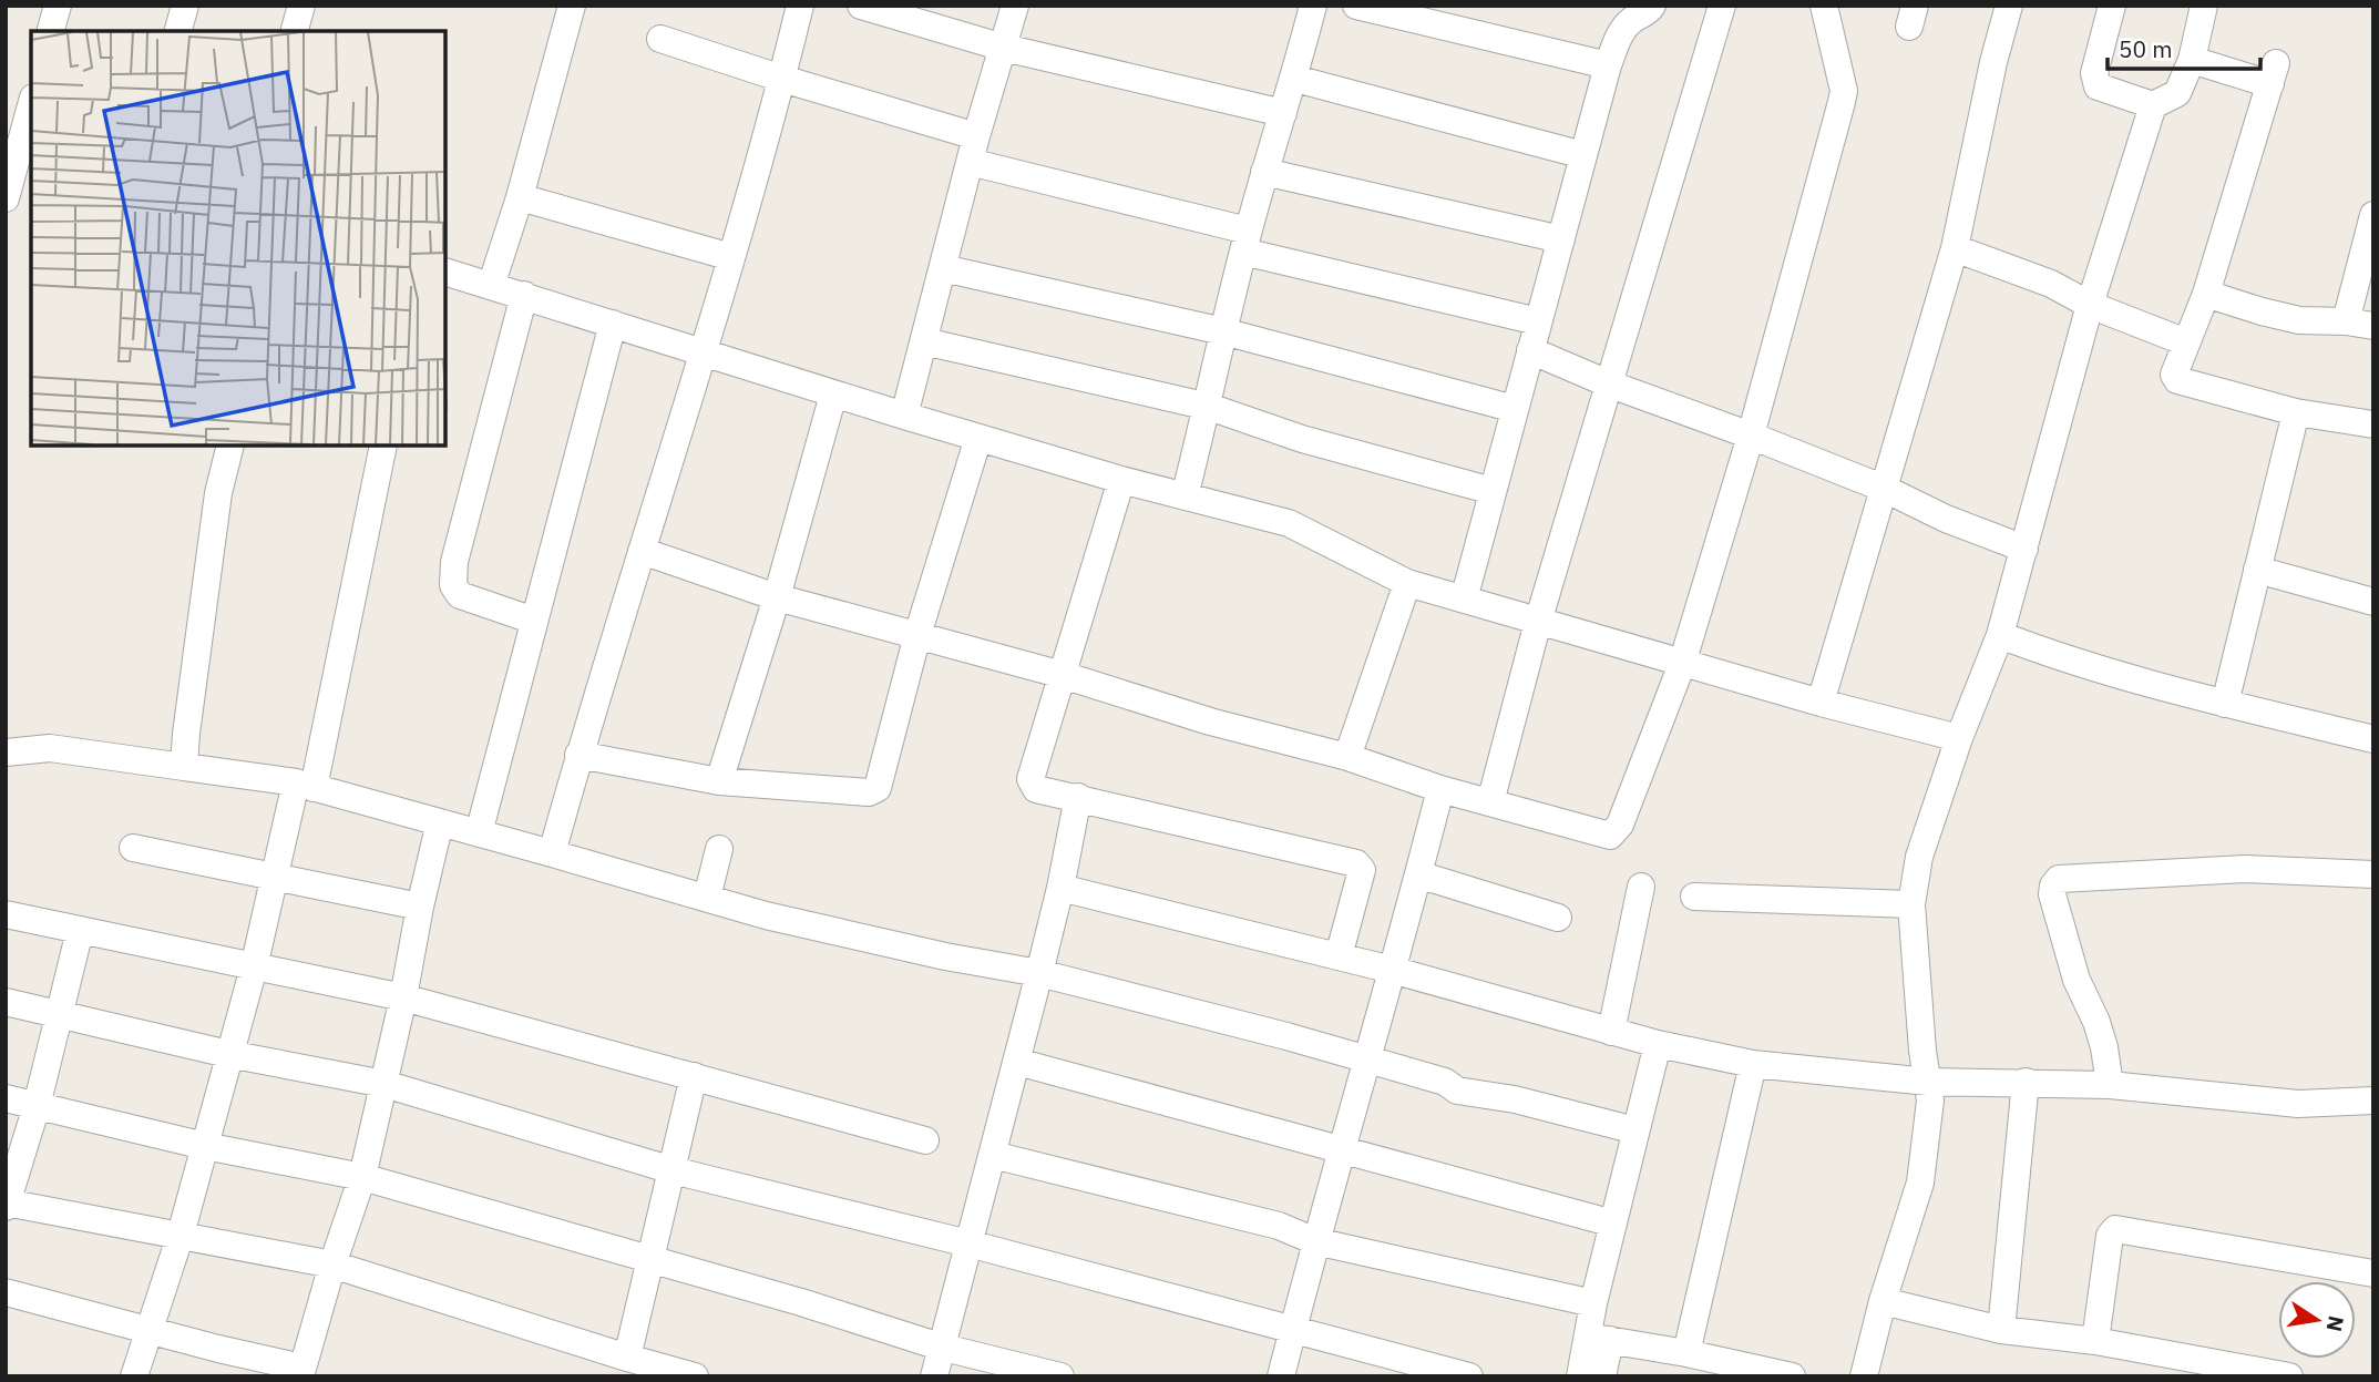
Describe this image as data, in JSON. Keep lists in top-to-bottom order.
{
  "scale_bar": "50 m",
  "north": "right"
}
